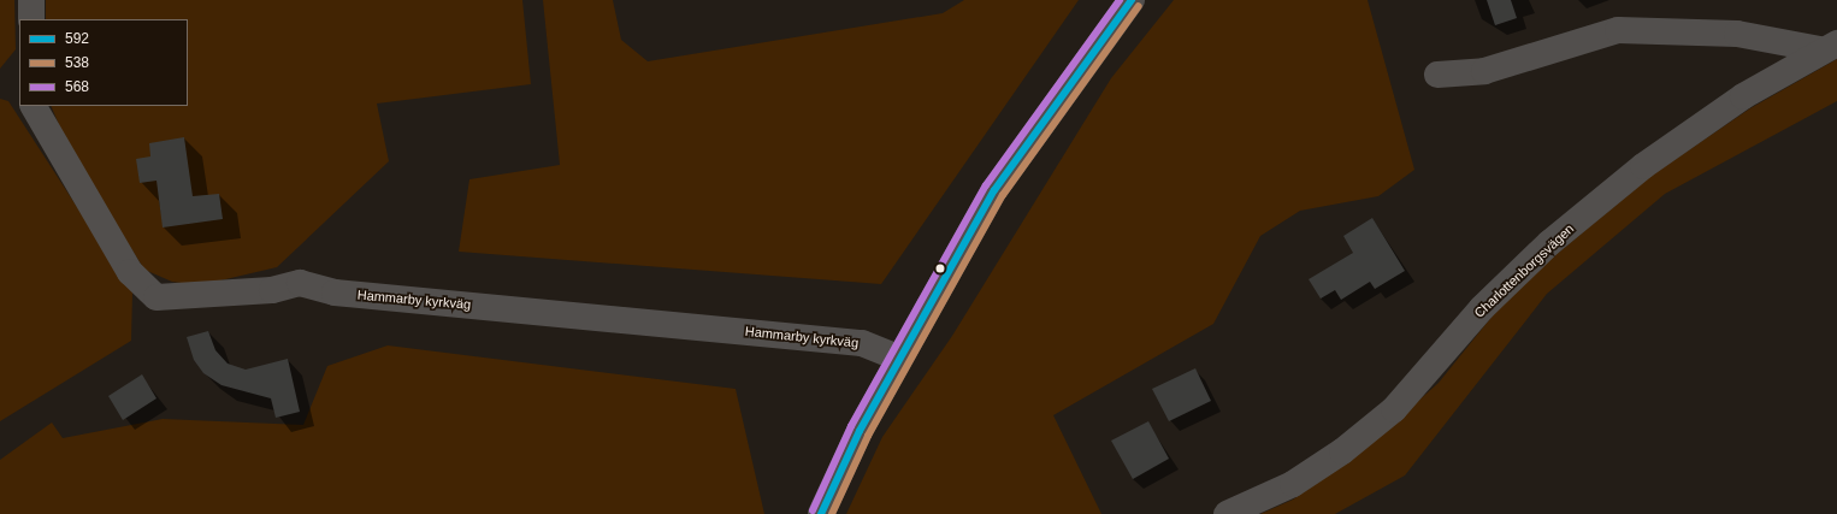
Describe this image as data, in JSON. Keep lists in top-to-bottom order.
{
  "streets": {
    "street": ["Charlottenborgsvägen", "Hammarby kyrkväg"]
  },
  "lines": ["transit line 592", "transit line 568", "transit line 538"],
  "legend": ["592", "538", "568"]
}
